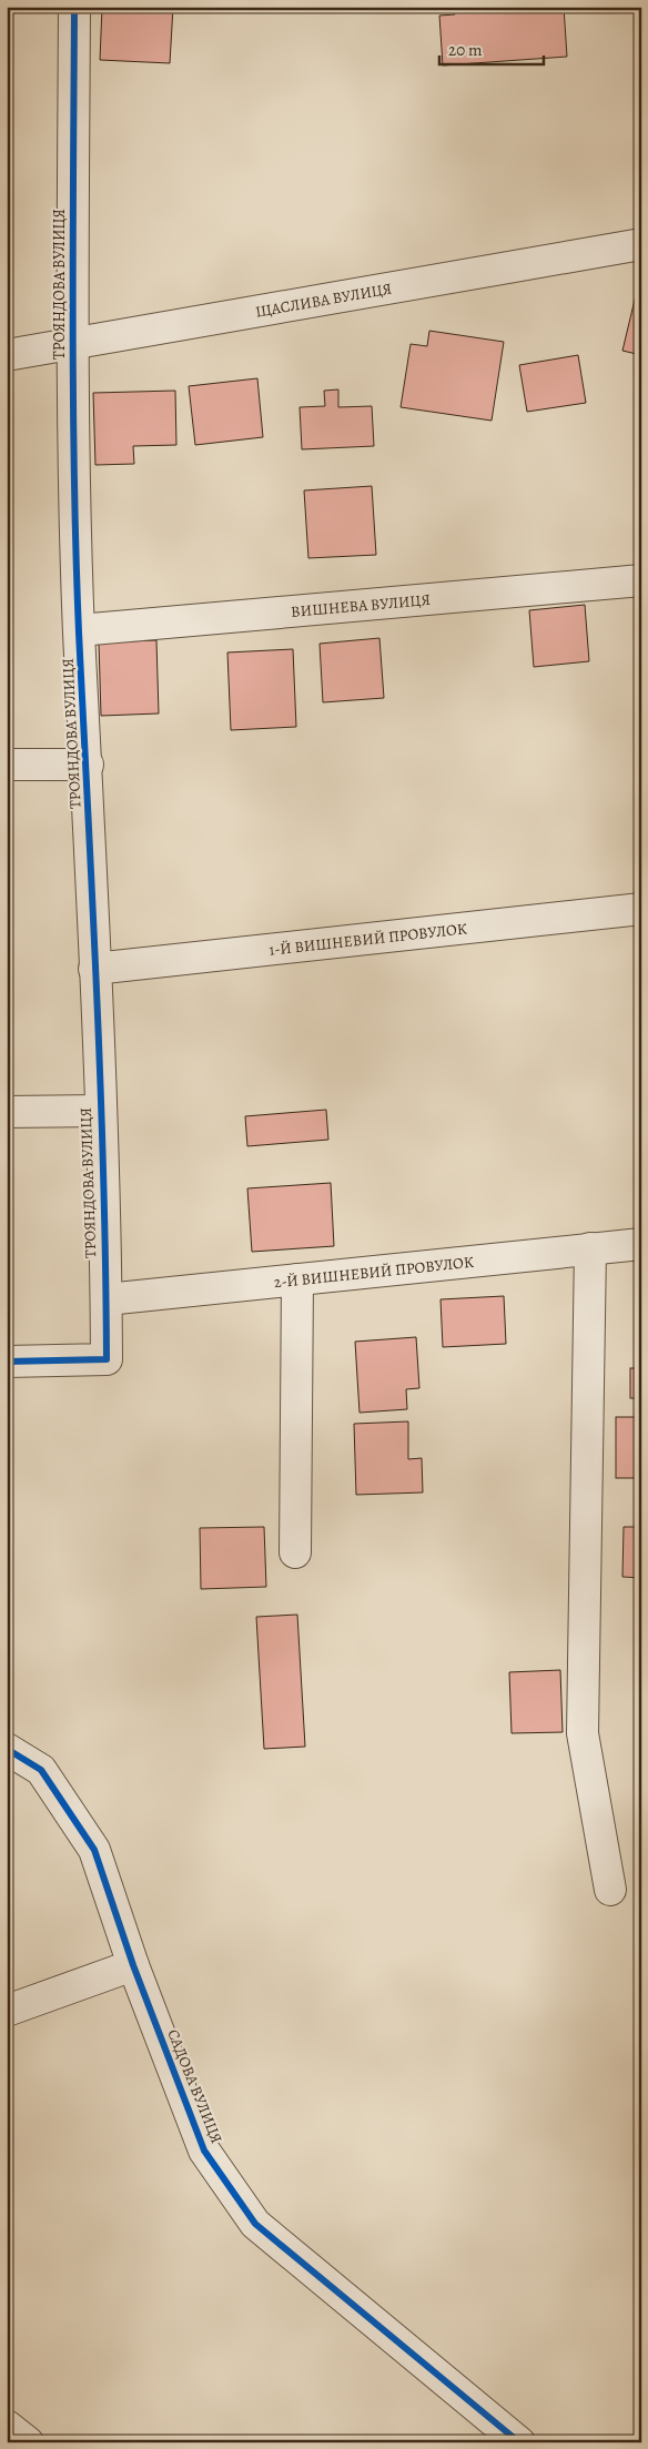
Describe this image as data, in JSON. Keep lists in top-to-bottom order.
{
  "streets": {
    "street": [
      "ТРОЯНДОВА ВУЛИЦЯ",
      "ЩАСЛИВА ВУЛИЦЯ",
      "ВИШНЕВА ВУЛИЦЯ",
      "1-Й ВИШНЕВИЙ ПРОВУЛОК",
      "2-Й ВИШНЕВИЙ ПРОВУЛОК",
      "САДОВА ВУЛИЦЯ"
    ]
  },
  "crossings": [
    ["ТРОЯНДОВА ВУЛИЦЯ", "ЩАСЛИВА ВУЛИЦЯ"],
    ["ТРОЯНДОВА ВУЛИЦЯ", "ВИШНЕВА ВУЛИЦЯ"],
    ["ТРОЯНДОВА ВУЛИЦЯ", "1-Й ВИШНЕВИЙ ПРОВУЛОК"],
    ["ТРОЯНДОВА ВУЛИЦЯ", "2-Й ВИШНЕВИЙ ПРОВУЛОК"]
  ],
  "scale_bar": "20 m"
}
